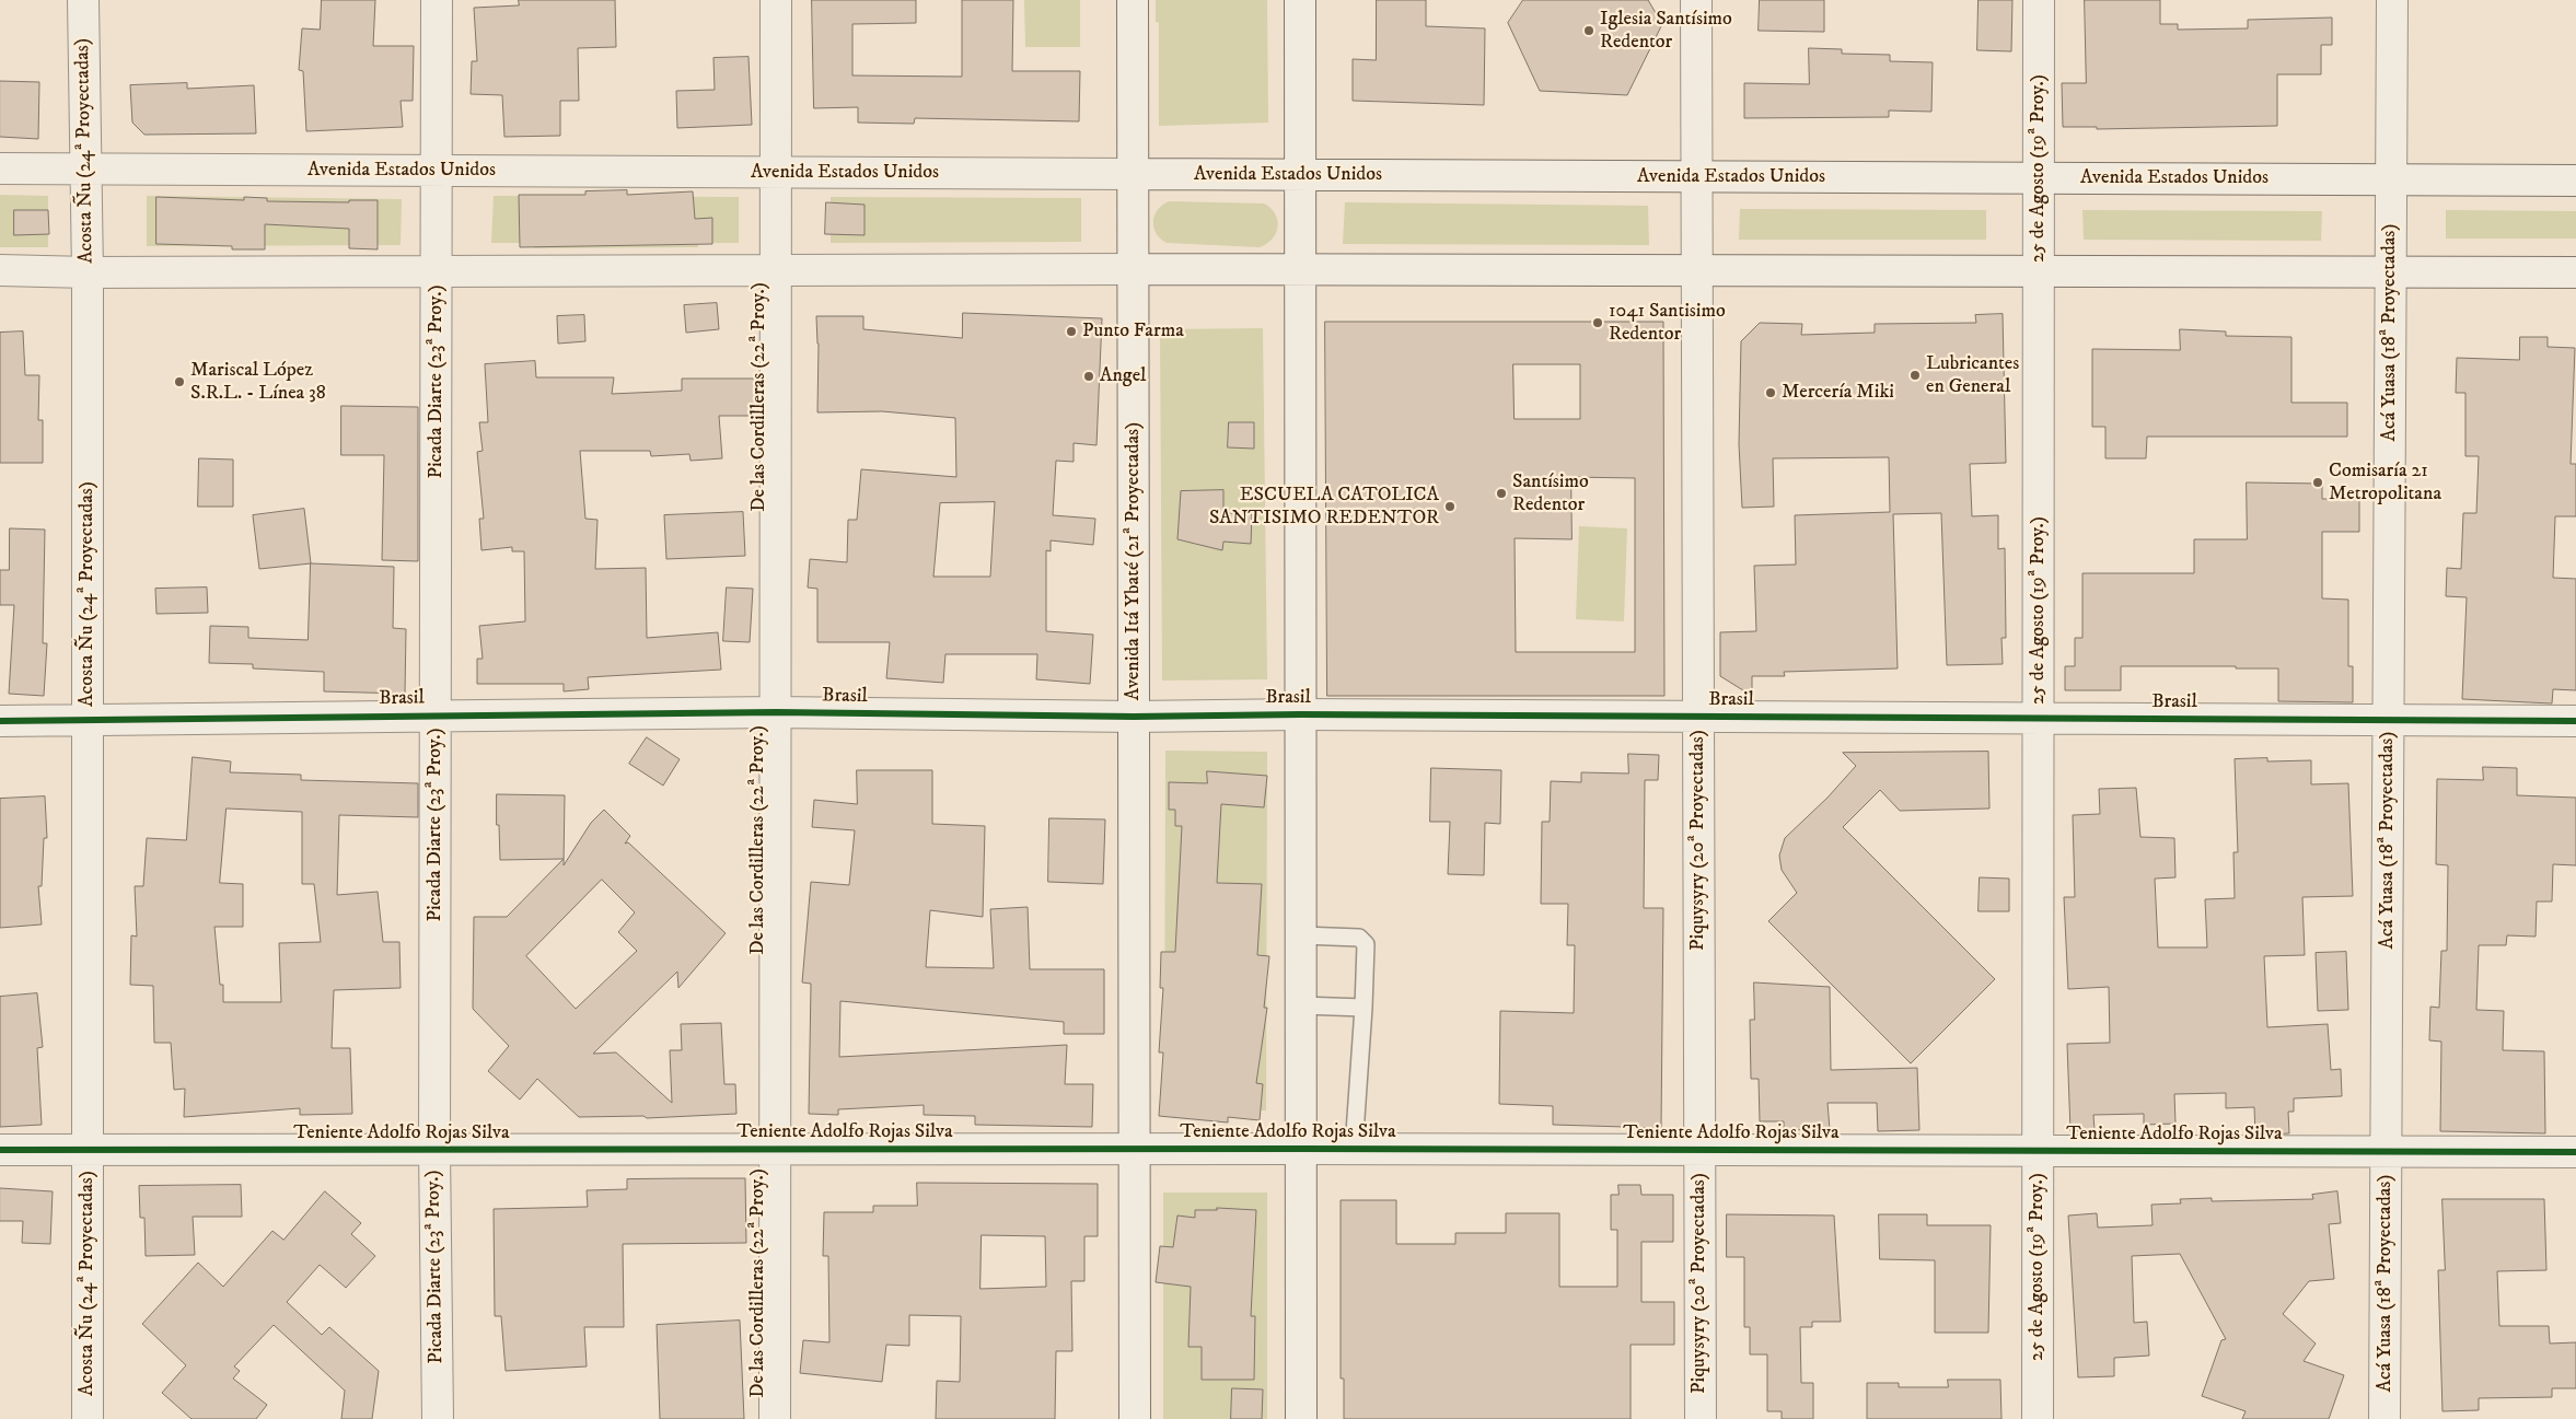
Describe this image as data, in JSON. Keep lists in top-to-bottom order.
{
  "streets": {
    "street": [
      "Acosta Ñu (24ª Proyectadas)",
      "25 de Agosto (19ª Proy.)",
      "Avenida Estados Unidos",
      "Acá Yuasa (18ª Proyectadas)",
      "Picada Diarte (23ª Proy.)",
      "De las Cordilleras (22ª Proy.)",
      "Avenida Itá Ybaté (21ª Proyectadas)",
      "Brasil",
      "Piquysyry (20ª Proyectadas)",
      "Teniente Adolfo Rojas Silva"
    ]
  },
  "crossings": [
    ["Acosta Ñu (24ª Proyectadas)", "Avenida Estados Unidos"],
    ["Acosta Ñu (24ª Proyectadas)", "Brasil"],
    ["Acosta Ñu (24ª Proyectadas)", "Teniente Adolfo Rojas Silva"],
    ["25 de Agosto (19ª Proy.)", "Avenida Estados Unidos"],
    ["25 de Agosto (19ª Proy.)", "Brasil"],
    ["25 de Agosto (19ª Proy.)", "Teniente Adolfo Rojas Silva"],
    ["Avenida Estados Unidos", "Acá Yuasa (18ª Proyectadas)"],
    ["Avenida Estados Unidos", "Picada Diarte (23ª Proy.)"],
    ["Avenida Estados Unidos", "De las Cordilleras (22ª Proy.)"],
    ["Avenida Estados Unidos", "Avenida Itá Ybaté (21ª Proyectadas)"],
    ["Avenida Estados Unidos", "Piquysyry (20ª Proyectadas)"],
    ["Acá Yuasa (18ª Proyectadas)", "Brasil"],
    ["Acá Yuasa (18ª Proyectadas)", "Teniente Adolfo Rojas Silva"],
    ["Picada Diarte (23ª Proy.)", "Brasil"],
    ["Picada Diarte (23ª Proy.)", "Teniente Adolfo Rojas Silva"],
    ["De las Cordilleras (22ª Proy.)", "Brasil"],
    ["De las Cordilleras (22ª Proy.)", "Teniente Adolfo Rojas Silva"],
    ["Avenida Itá Ybaté (21ª Proyectadas)", "Brasil"],
    ["Avenida Itá Ybaté (21ª Proyectadas)", "Teniente Adolfo Rojas Silva"],
    ["Brasil", "Piquysyry (20ª Proyectadas)"],
    ["Piquysyry (20ª Proyectadas)", "Teniente Adolfo Rojas Silva"]
  ],
  "places": [
    "Iglesia Santísimo Redentor",
    "1041 Santisimo Redentor",
    "Punto Farma",
    "Lubricantes en General",
    "Angel",
    "Mariscal López S.R.L. - Línea 38",
    "Mercería Miki",
    "Comisaría 21 Metropolitana",
    "Santísimo Redentor",
    "ESCUELA CATOLICA SANTISIMO REDENTOR"
  ]
}
